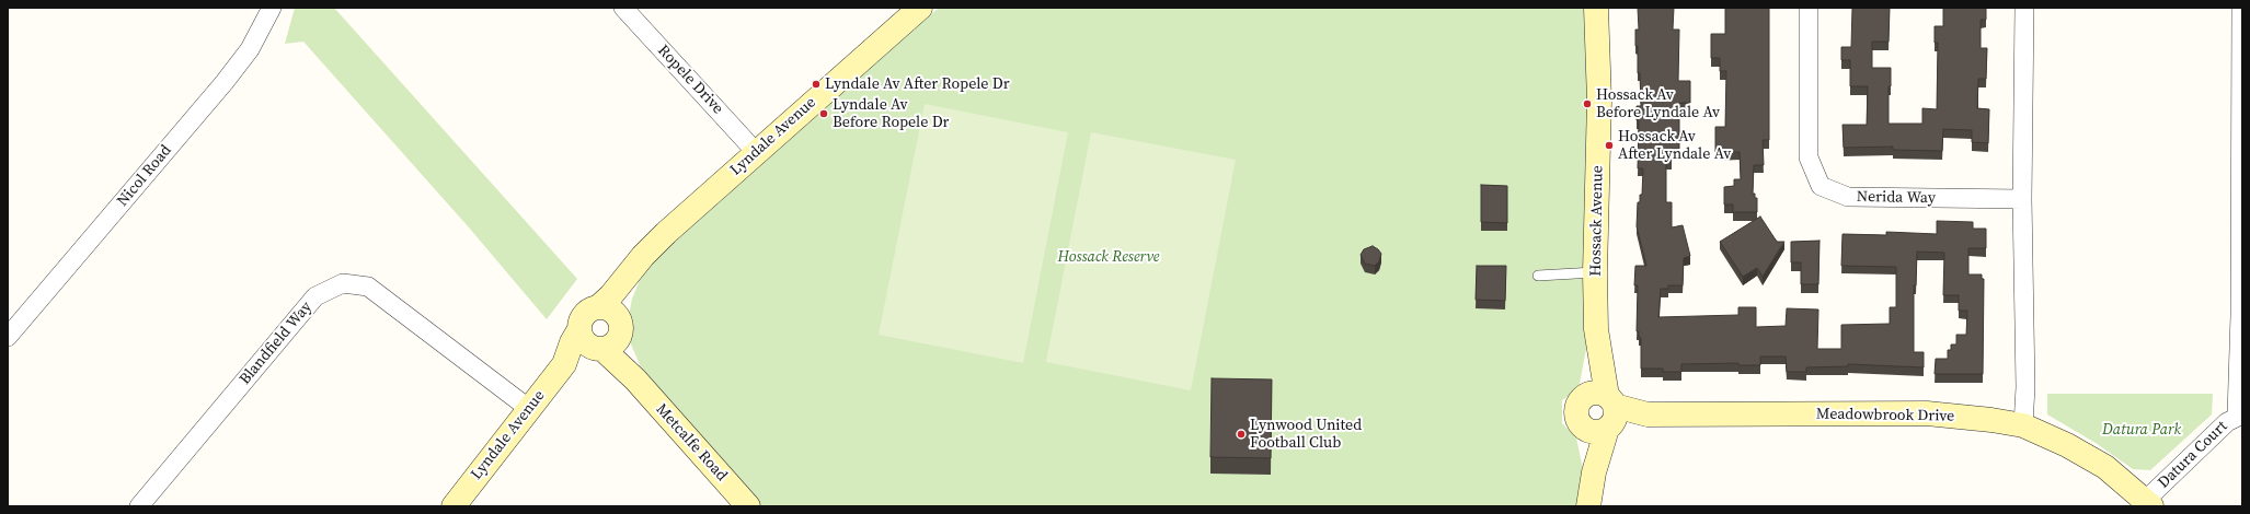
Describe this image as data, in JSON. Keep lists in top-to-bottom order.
{
  "streets": {
    "street": [
      "Ropele Drive",
      "Lyndale Avenue",
      "Nicol Road",
      "Nerida Way",
      "Hossack Avenue",
      "Blandfield Way",
      "Meadowbrook Drive",
      "Metcalfe Road",
      "Datura Court"
    ]
  },
  "crossings": [
    ["Ropele Drive", "Lyndale Avenue"],
    ["Lyndale Avenue", "Blandfield Way"],
    ["Lyndale Avenue", "Metcalfe Road"],
    ["Hossack Avenue", "Meadowbrook Drive"],
    ["Meadowbrook Drive", "Datura Court"]
  ],
  "parks": ["Hossack Reserve", "Datura Park"],
  "places": [
    "Lyndale Av After Ropele Dr",
    "Hossack Av Before Lyndale Av",
    "Lyndale Av Before Ropele Dr",
    "Hossack Av After Lyndale Av",
    "Lynwood United Football Club"
  ]
}
